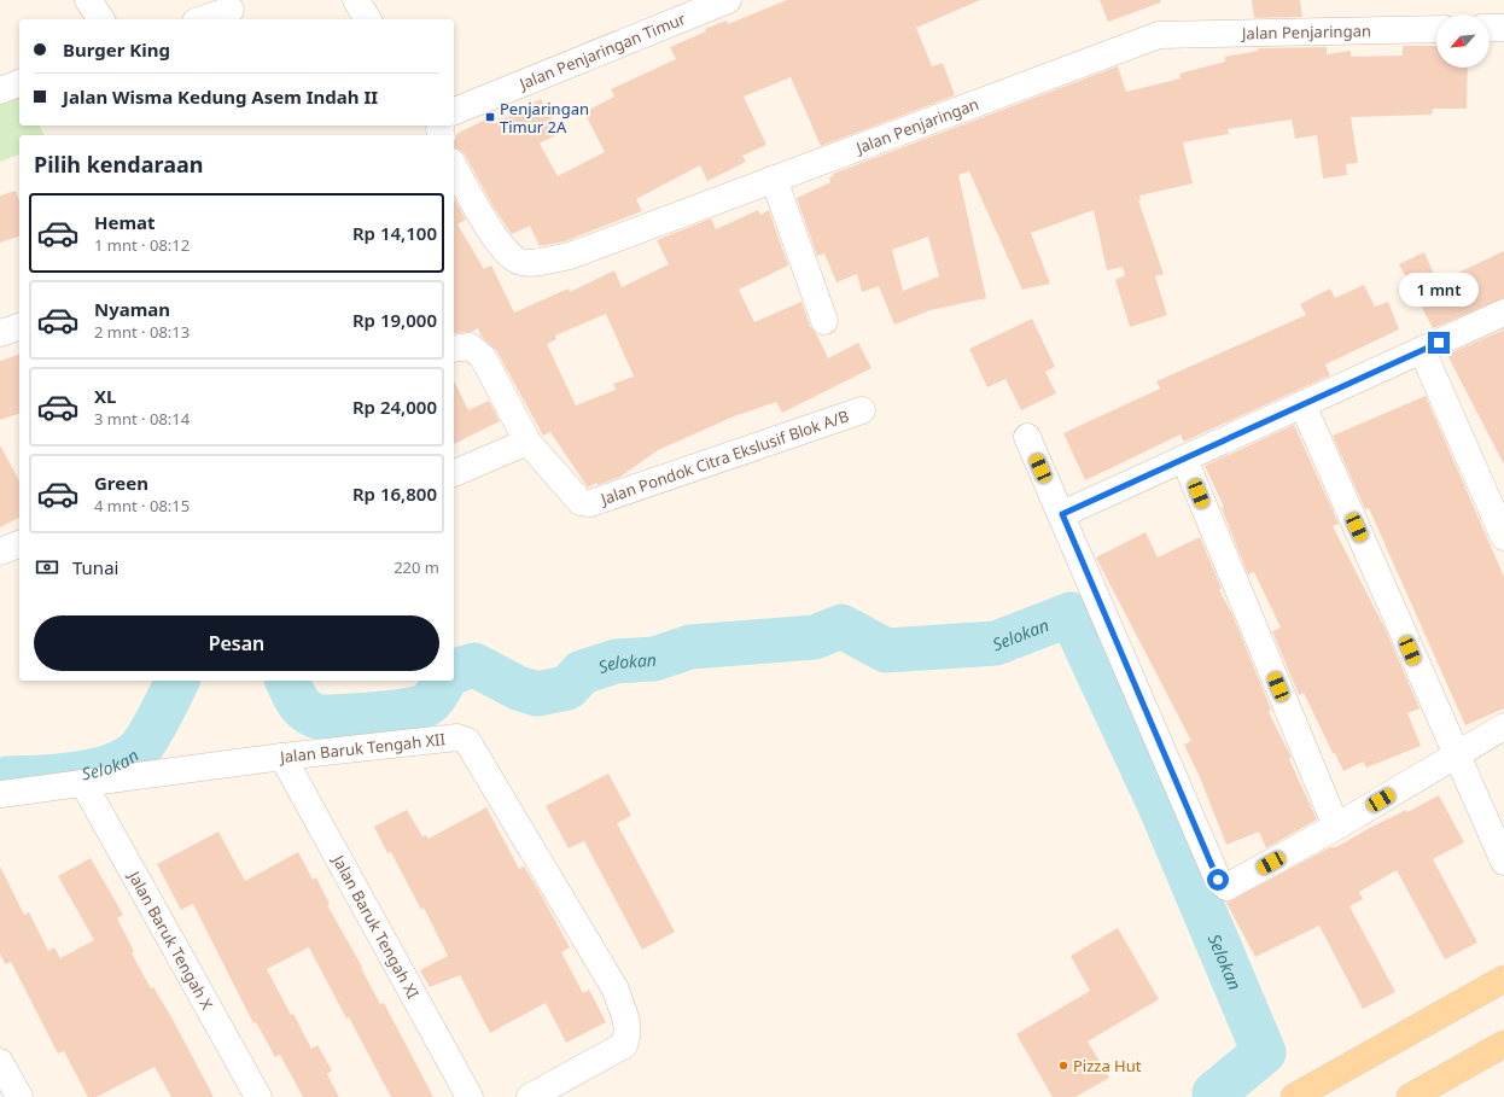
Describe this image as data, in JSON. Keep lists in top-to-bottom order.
{
  "streets": {
    "street": [
      "Jalan Penjaringan",
      "Jalan Penjaringan Timur",
      "Jalan Pondok Citra Ekslusif Blok A/B",
      "Jalan Baruk Tengah XII",
      "Jalan Baruk Tengah XI",
      "Jalan Baruk Tengah X"
    ]
  },
  "crossings": [
    ["Jalan Baruk Tengah XII", "Jalan Baruk Tengah XI"],
    ["Jalan Baruk Tengah XII", "Jalan Baruk Tengah X"]
  ],
  "water": ["Selokan"],
  "places": {
    "transit": ["Penjaringan Timur 2A"],
    "other": ["Pizza Hut"]
  },
  "north": "bottom left",
  "page": {
    "banner": ["Burger King", "Jalan Wisma Kedung Asem Indah II"],
    "heading": "Pilih kendaraan",
    "list": [
      {
        "name": "Hemat",
        "note": "1 mnt · 08:12",
        "value": "Rp 14,100"
      },
      {
        "name": "Nyaman",
        "note": "2 mnt · 08:13",
        "value": "Rp 19,000"
      },
      {
        "name": "XL",
        "note": "3 mnt · 08:14",
        "value": "Rp 24,000"
      },
      {
        "name": "Green",
        "note": "4 mnt · 08:15",
        "value": "Rp 16,800"
      }
    ],
    "bubble": "1 mnt",
    "pay": ["Tunai", "220 m"],
    "buttons": "Pesan"
  }
}
